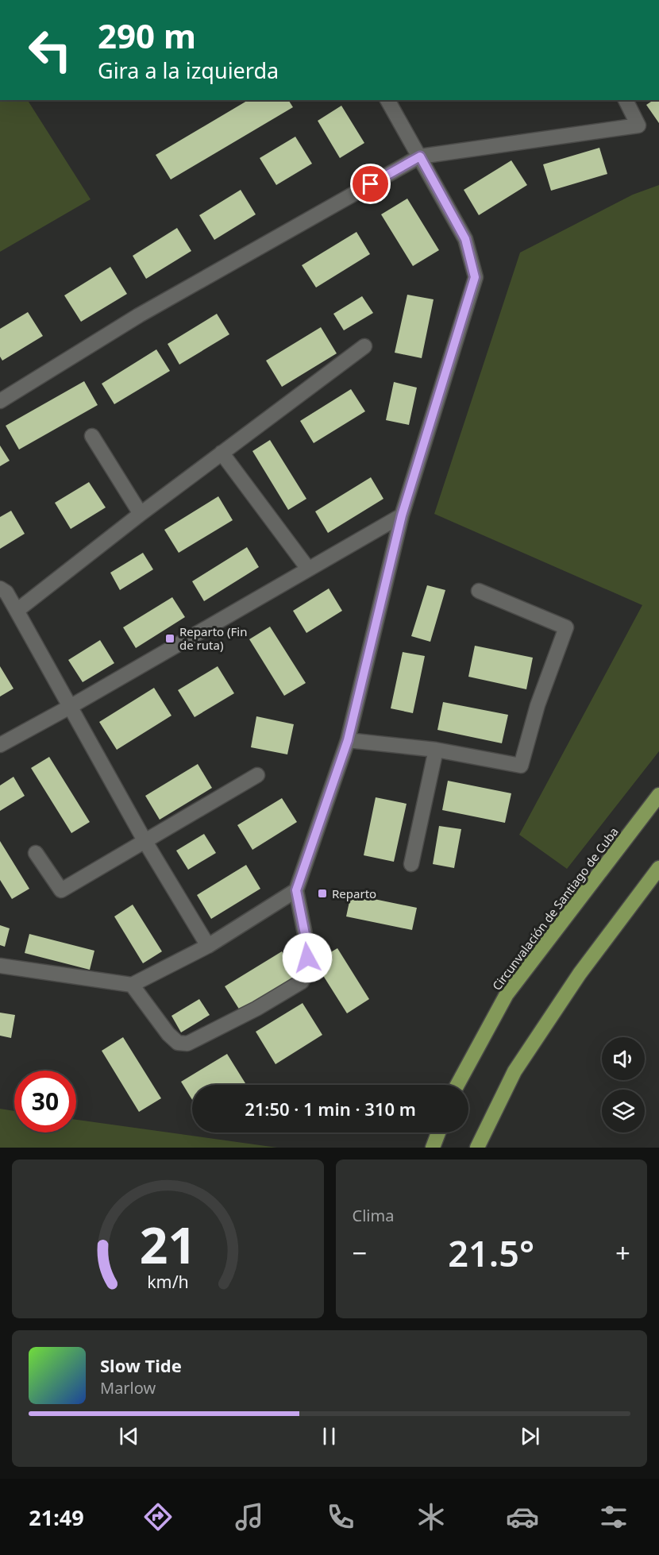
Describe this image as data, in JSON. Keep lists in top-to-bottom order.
{
  "streets": {
    "highway": ["Circunvalación de Santiago de Cuba"]
  },
  "places": {
    "transit": ["Reparto (Fin de ruta)", "Reparto"]
  },
  "page": {
    "turn": ["290 m", "Gira a la izquierda"],
    "limit": "30",
    "trip": "21:50 · 1 min · 310 m",
    "tile": "Clima",
    "heat": ["−", "21.5°", "+"],
    "song": ["Slow Tide", "Marlow"],
    "tabs": "21:49",
    "gauge": ["21", "km/h"]
  }
}
